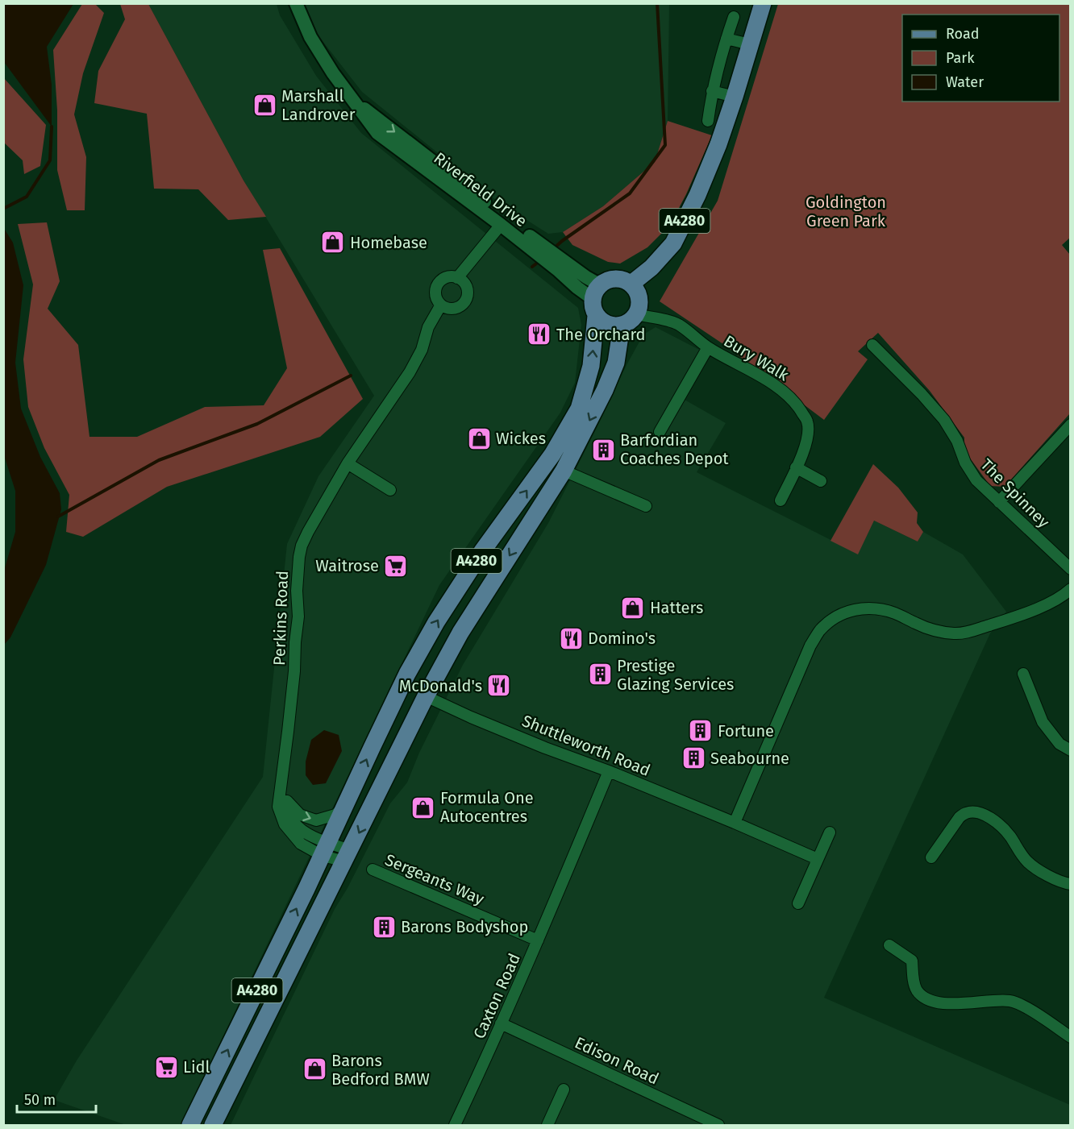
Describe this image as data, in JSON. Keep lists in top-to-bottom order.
{
  "streets": {
    "main road": ["A4280"],
    "street": [
      "Riverfield Drive",
      "Bury Walk",
      "The Spinney",
      "Perkins Road",
      "Shuttleworth Road",
      "Sergeants Way",
      "Caxton Road",
      "Edison Road"
    ]
  },
  "crossings": [
    ["Riverfield Drive", "A4280"],
    ["Riverfield Drive", "Bury Walk"],
    ["A4280", "Bury Walk"],
    ["A4280", "Perkins Road"],
    ["A4280", "Shuttleworth Road"],
    ["Shuttleworth Road", "Caxton Road"],
    ["Sergeants Way", "Caxton Road"],
    ["Caxton Road", "Edison Road"]
  ],
  "parks": ["Goldington Green Park"],
  "places": {
    "shop": [
      "Marshall Landrover",
      "Homebase",
      "Wickes",
      "Hatters",
      "Formula One Autocentres",
      "Barons Bedford BMW"
    ],
    "restaurant": ["The Orchard", "Domino's", "McDonald's"],
    "building": [
      "Barfordian Coaches Depot",
      "Prestige Glazing Services",
      "Fortune",
      "Seabourne",
      "Barons Bodyshop"
    ],
    "supermarket": ["Waitrose", "Lidl"]
  },
  "legend": ["Road", "Park", "Water"],
  "scale_bar": "50 m"
}
